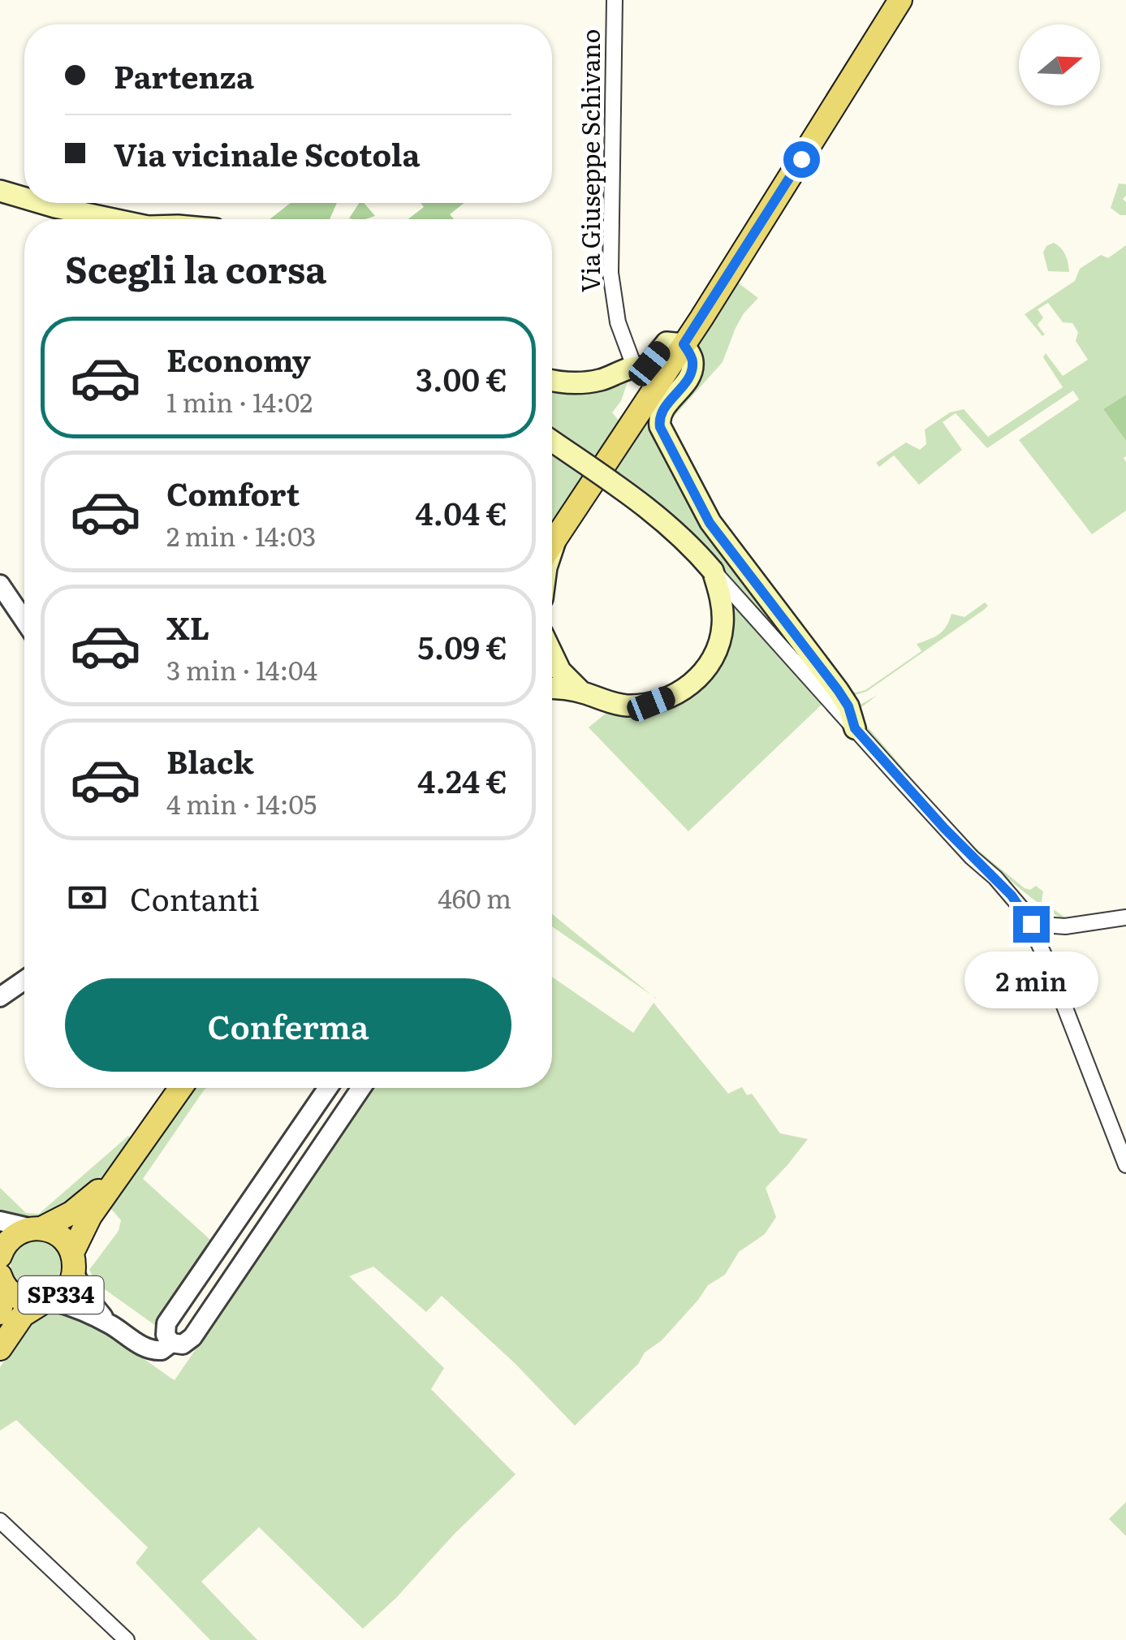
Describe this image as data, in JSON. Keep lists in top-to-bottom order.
{
  "streets": {
    "main road": ["SP334"],
    "street": ["Via Giuseppe Schivano"]
  },
  "north": "right",
  "page": {
    "banner": ["Partenza", "Via vicinale Scotola"],
    "heading": "Scegli la corsa",
    "list": [
      {
        "name": "Economy",
        "note": "1 min · 14:02",
        "value": "3.00 €"
      },
      {
        "name": "Comfort",
        "note": "2 min · 14:03",
        "value": "4.04 €"
      },
      {
        "name": "XL",
        "note": "3 min · 14:04",
        "value": "5.09 €"
      },
      {
        "name": "Black",
        "note": "4 min · 14:05",
        "value": "4.24 €"
      }
    ],
    "pay": ["Contanti", "460 m"],
    "bubble": "2 min",
    "buttons": "Conferma"
  }
}
